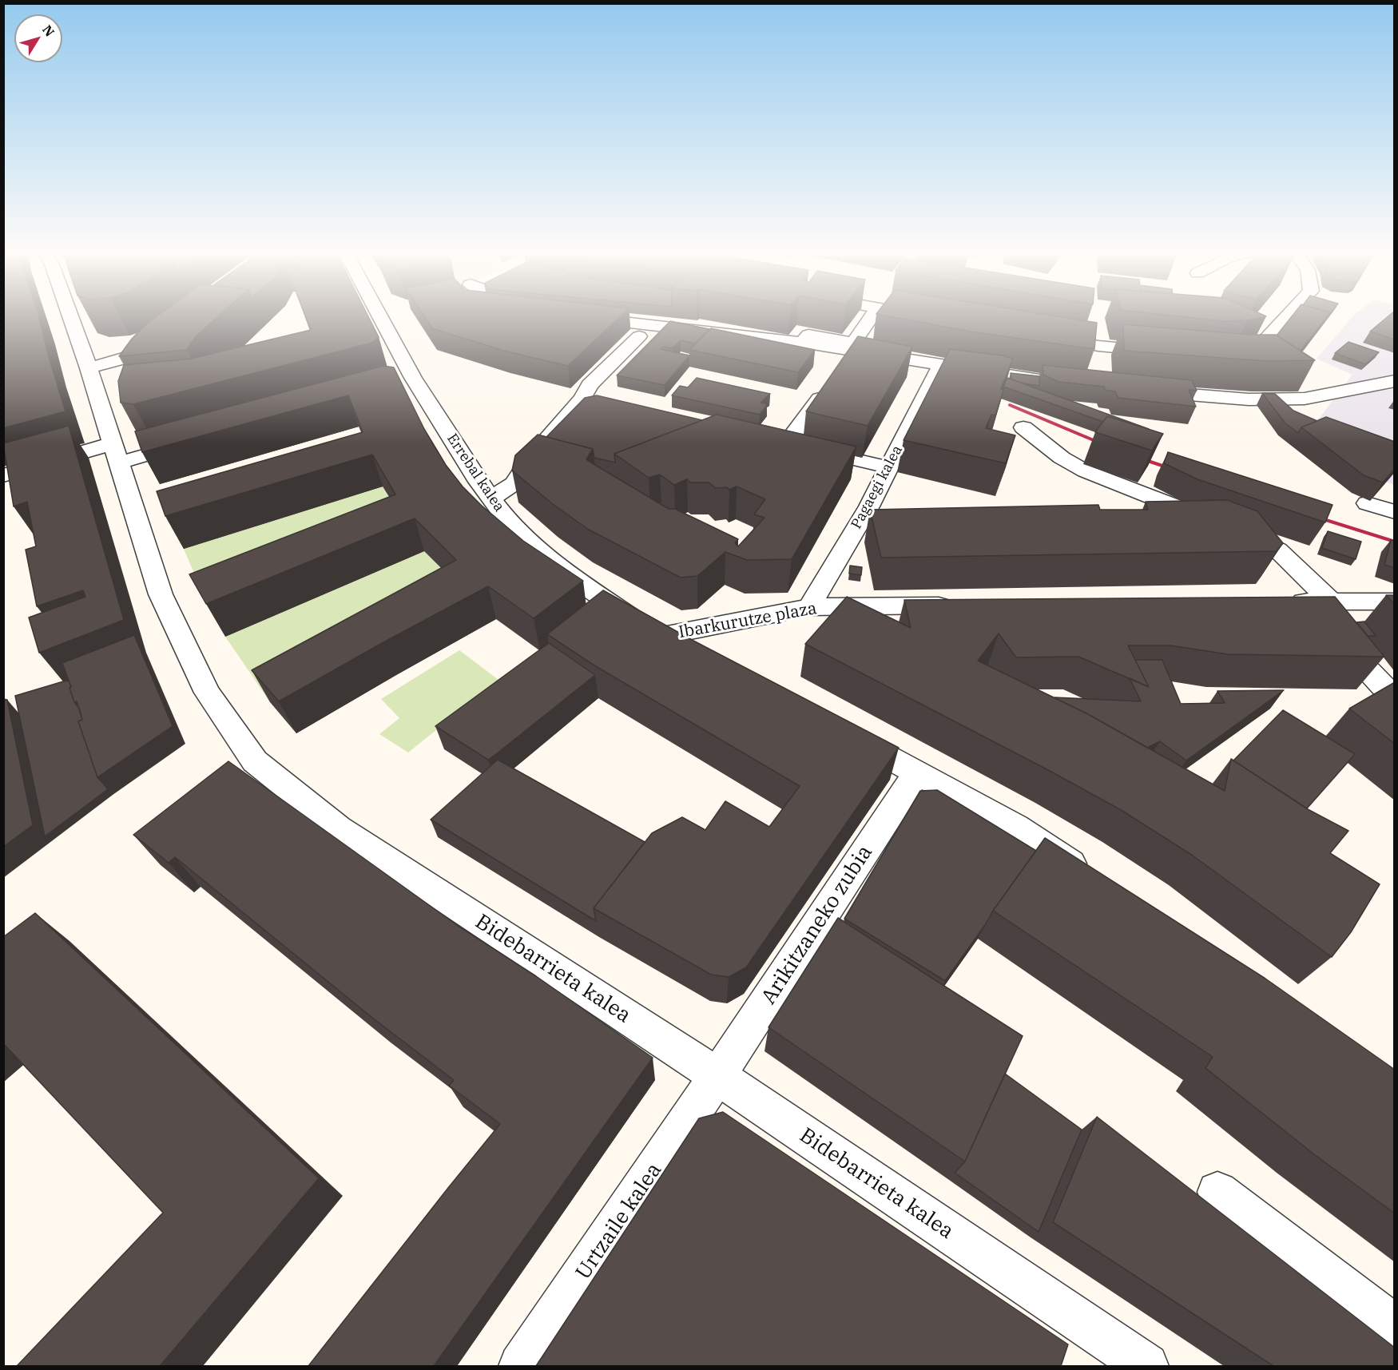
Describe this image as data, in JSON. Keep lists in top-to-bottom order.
{
  "streets": {
    "street": [
      "Errebal kalea",
      "Pagaegi kalea",
      "Ibarkurutze plaza",
      "Arikitzaneko zubia",
      "Bidebarrieta kalea",
      "Urtzaile kalea"
    ]
  },
  "crossings": [
    ["Errebal kalea", "Ibarkurutze plaza"],
    ["Pagaegi kalea", "Ibarkurutze plaza"],
    ["Arikitzaneko zubia", "Bidebarrieta kalea"],
    ["Arikitzaneko zubia", "Urtzaile kalea"],
    ["Bidebarrieta kalea", "Urtzaile kalea"]
  ],
  "north": "top right"
}
